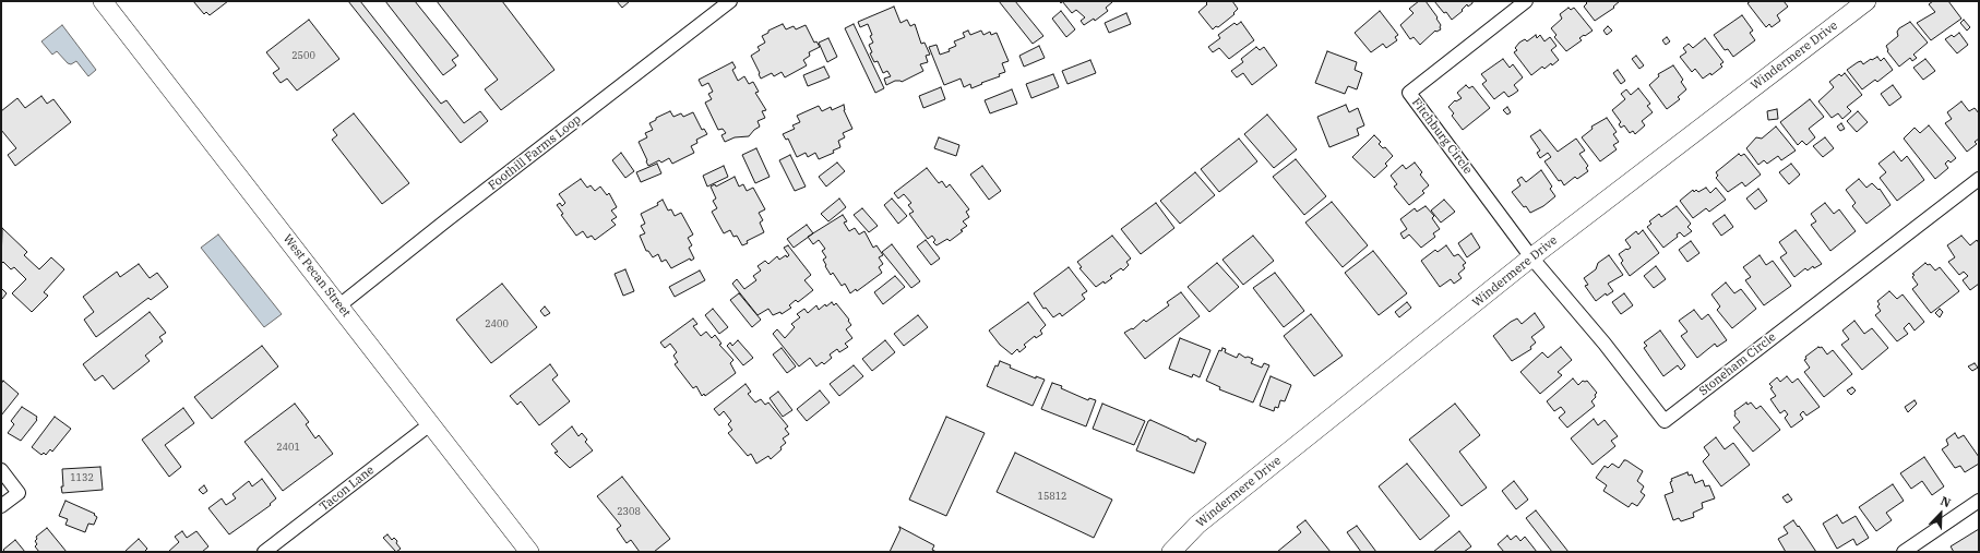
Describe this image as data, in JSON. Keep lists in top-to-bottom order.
{
  "streets": {
    "street": [
      "Windermere Drive",
      "Fitchburg Circle",
      "Foothill Farms Loop",
      "West Pecan Street",
      "Stoneham Circle",
      "Tacon Lane"
    ]
  },
  "crossings": [
    ["Windermere Drive", "Fitchburg Circle"],
    ["Windermere Drive", "Stoneham Circle"],
    ["Fitchburg Circle", "Stoneham Circle"],
    ["Foothill Farms Loop", "West Pecan Street"],
    ["West Pecan Street", "Tacon Lane"]
  ],
  "house_numbers": [
    "2500",
    "2400",
    "2401",
    "1132",
    "15812",
    "2308"
  ],
  "north": "top right"
}
